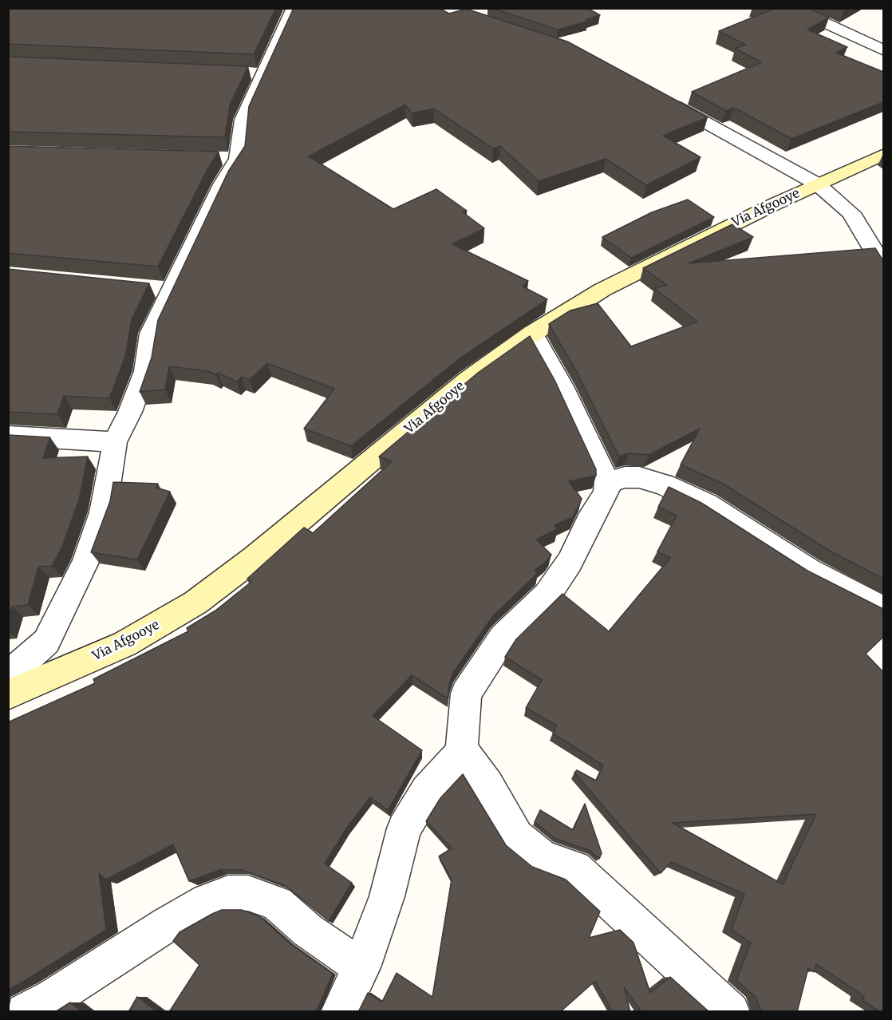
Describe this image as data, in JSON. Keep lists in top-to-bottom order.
{
  "streets": {
    "main road": ["Via Afgooye"]
  }
}
